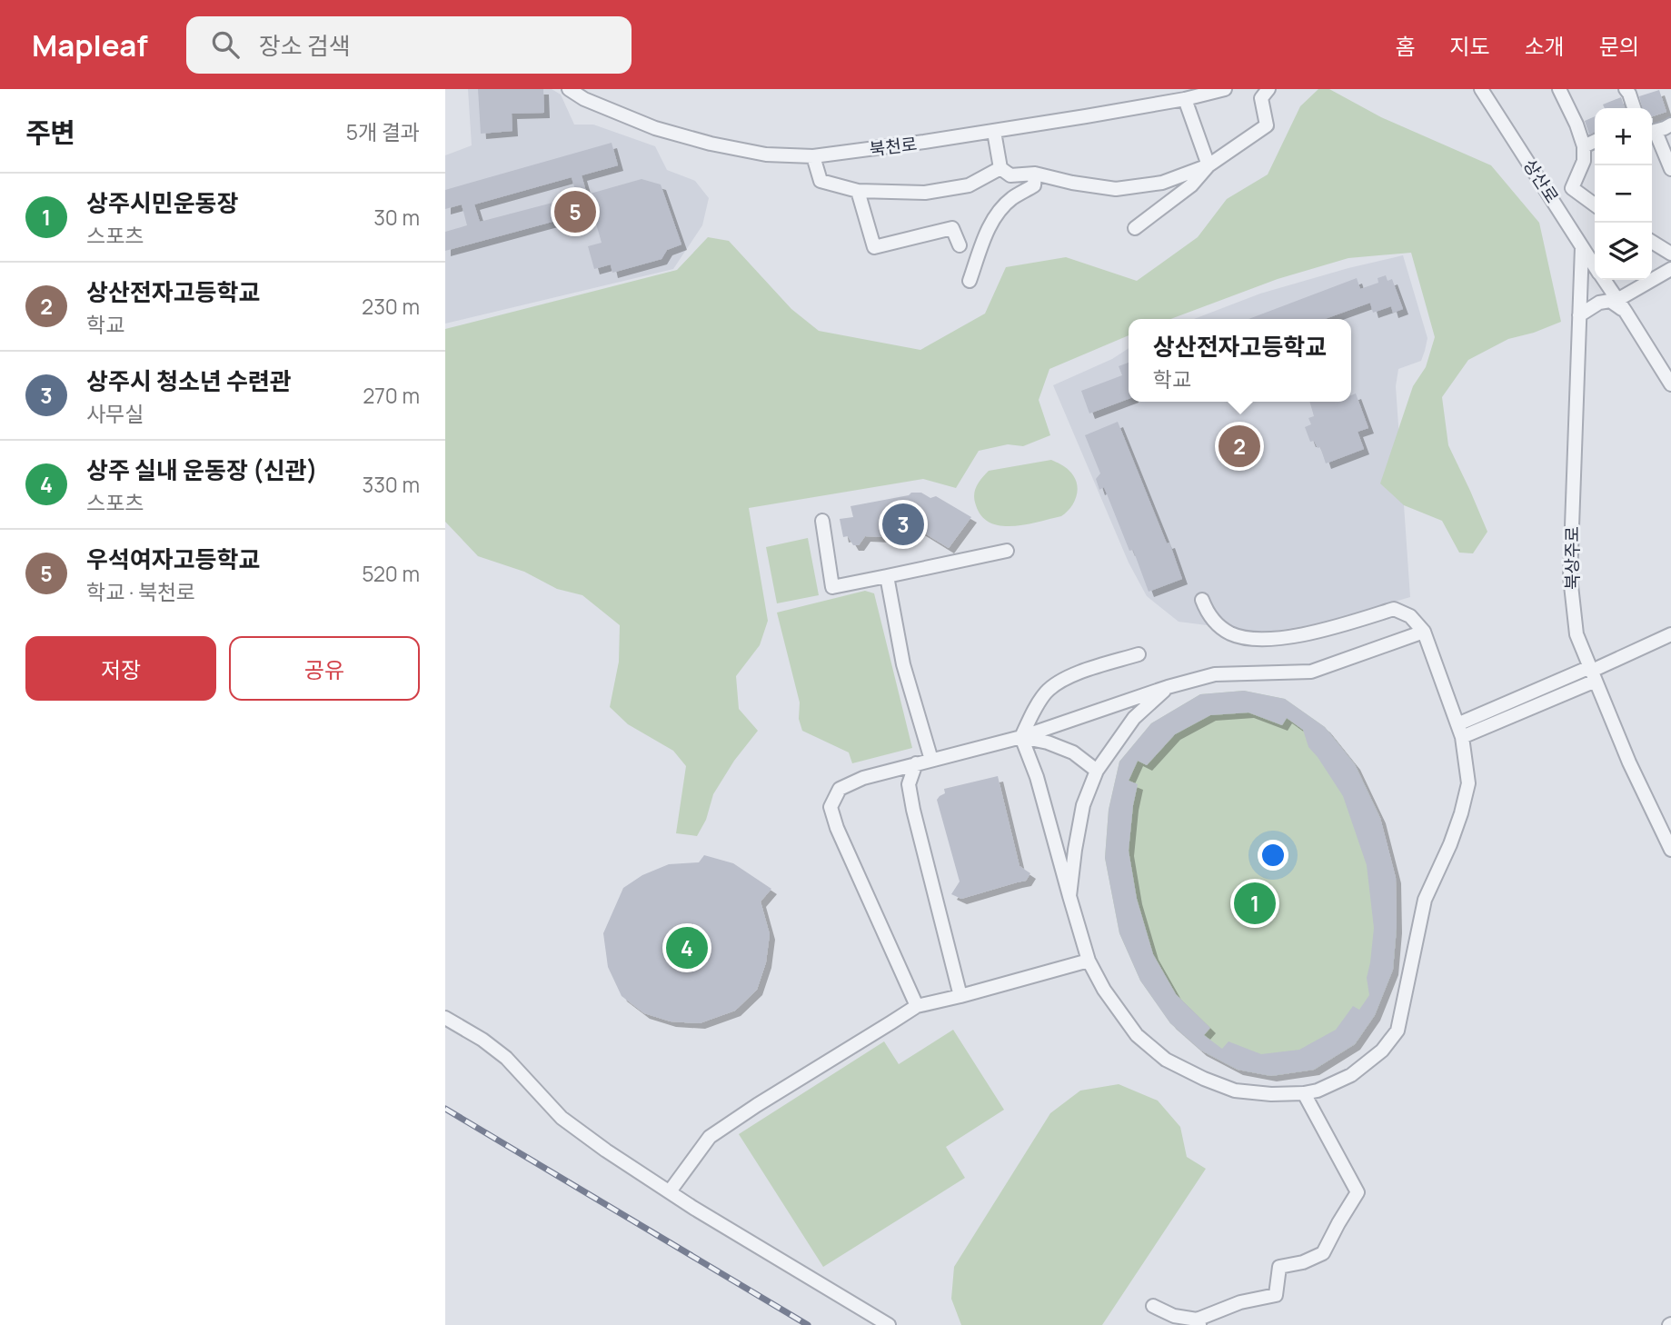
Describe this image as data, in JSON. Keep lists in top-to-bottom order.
{
  "streets": {
    "street": ["북천로", "상산로", "북상주로"]
  },
  "crossings": [
    ["상산로", "북상주로"]
  ],
  "page": {
    "header": "Mapleaf",
    "search": "장소 검색",
    "nav": [
      "홈",
      "지도",
      "소개",
      "문의"
    ],
    "heading": ["주변", "5개 결과"],
    "map_buttons": ["+", "−"],
    "list": [
      {
        "mark": "1",
        "name": "상주시민운동장",
        "note": "스포츠",
        "value": "30 m"
      },
      {
        "mark": "2",
        "name": "상산전자고등학교",
        "note": "학교",
        "value": "230 m"
      },
      {
        "mark": "3",
        "name": "상주시 청소년 수련관",
        "note": "사무실",
        "value": "270 m"
      },
      {
        "mark": "4",
        "name": "상주 실내 운동장 (신관)",
        "note": "스포츠",
        "value": "330 m"
      },
      {
        "mark": "5",
        "name": "우석여자고등학교",
        "note": "학교 · 북천로",
        "value": "520 m"
      }
    ],
    "pins": [
      "5",
      "2",
      "3",
      "1",
      "4"
    ],
    "popup": ["상산전자고등학교", "학교"],
    "buttons": ["저장", "공유"]
  }
}
